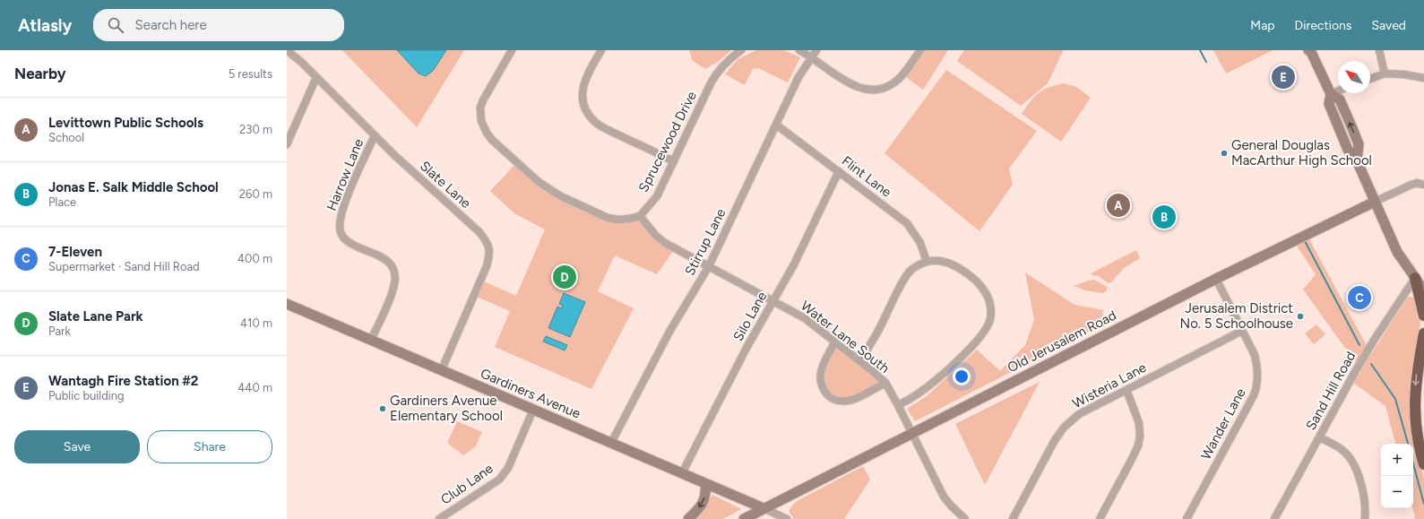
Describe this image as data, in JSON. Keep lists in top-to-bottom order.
{
  "streets": {
    "main road": ["Old Jerusalem Road", "Gardiners Avenue"],
    "street": [
      "Sprucewood Drive",
      "Harrow Lane",
      "Flint Lane",
      "Slate Lane",
      "Stirrup Lane",
      "Silo Lane",
      "Water Lane South",
      "Wisteria Lane",
      "Sand Hill Road",
      "Wander Lane",
      "Club Lane"
    ]
  },
  "crossings": [
    ["Sprucewood Drive", "Water Lane South"],
    ["Harrow Lane", "Slate Lane"],
    ["Harrow Lane", "Gardiners Avenue"],
    ["Flint Lane", "Stirrup Lane"],
    ["Flint Lane", "Silo Lane"],
    ["Slate Lane", "Gardiners Avenue"],
    ["Stirrup Lane", "Water Lane South"],
    ["Stirrup Lane", "Gardiners Avenue"],
    ["Silo Lane", "Water Lane South"],
    ["Silo Lane", "Gardiners Avenue"],
    ["Water Lane South", "Old Jerusalem Road"],
    ["Old Jerusalem Road", "Gardiners Avenue"],
    ["Old Jerusalem Road", "Wander Lane"],
    ["Wisteria Lane", "Wander Lane"],
    ["Gardiners Avenue", "Club Lane"]
  ],
  "places": ["General Douglas MacArthur High School", "Jerusalem District No. 5 Schoolhouse", "Gardiners Avenue Elementary School"],
  "north": "top left",
  "page": {
    "header": "Atlasly",
    "search": "Search here",
    "nav": ["Map", "Directions", "Saved"],
    "heading": ["Nearby", "5 results"],
    "pins": [
      "E",
      "A",
      "B",
      "D",
      "C"
    ],
    "list": [
      {
        "mark": "A",
        "name": "Levittown Public Schools",
        "note": "School",
        "value": "230 m"
      },
      {
        "mark": "B",
        "name": "Jonas E. Salk Middle School",
        "note": "Place",
        "value": "260 m"
      },
      {
        "mark": "C",
        "name": "7-Eleven",
        "note": "Supermarket · Sand Hill Road",
        "value": "400 m"
      },
      {
        "mark": "D",
        "name": "Slate Lane Park",
        "note": "Park",
        "value": "410 m"
      },
      {
        "mark": "E",
        "name": "Wantagh Fire Station #2",
        "note": "Public building",
        "value": "440 m"
      }
    ],
    "buttons": ["Save", "Share"],
    "map_buttons": ["+", "−"]
  }
}
